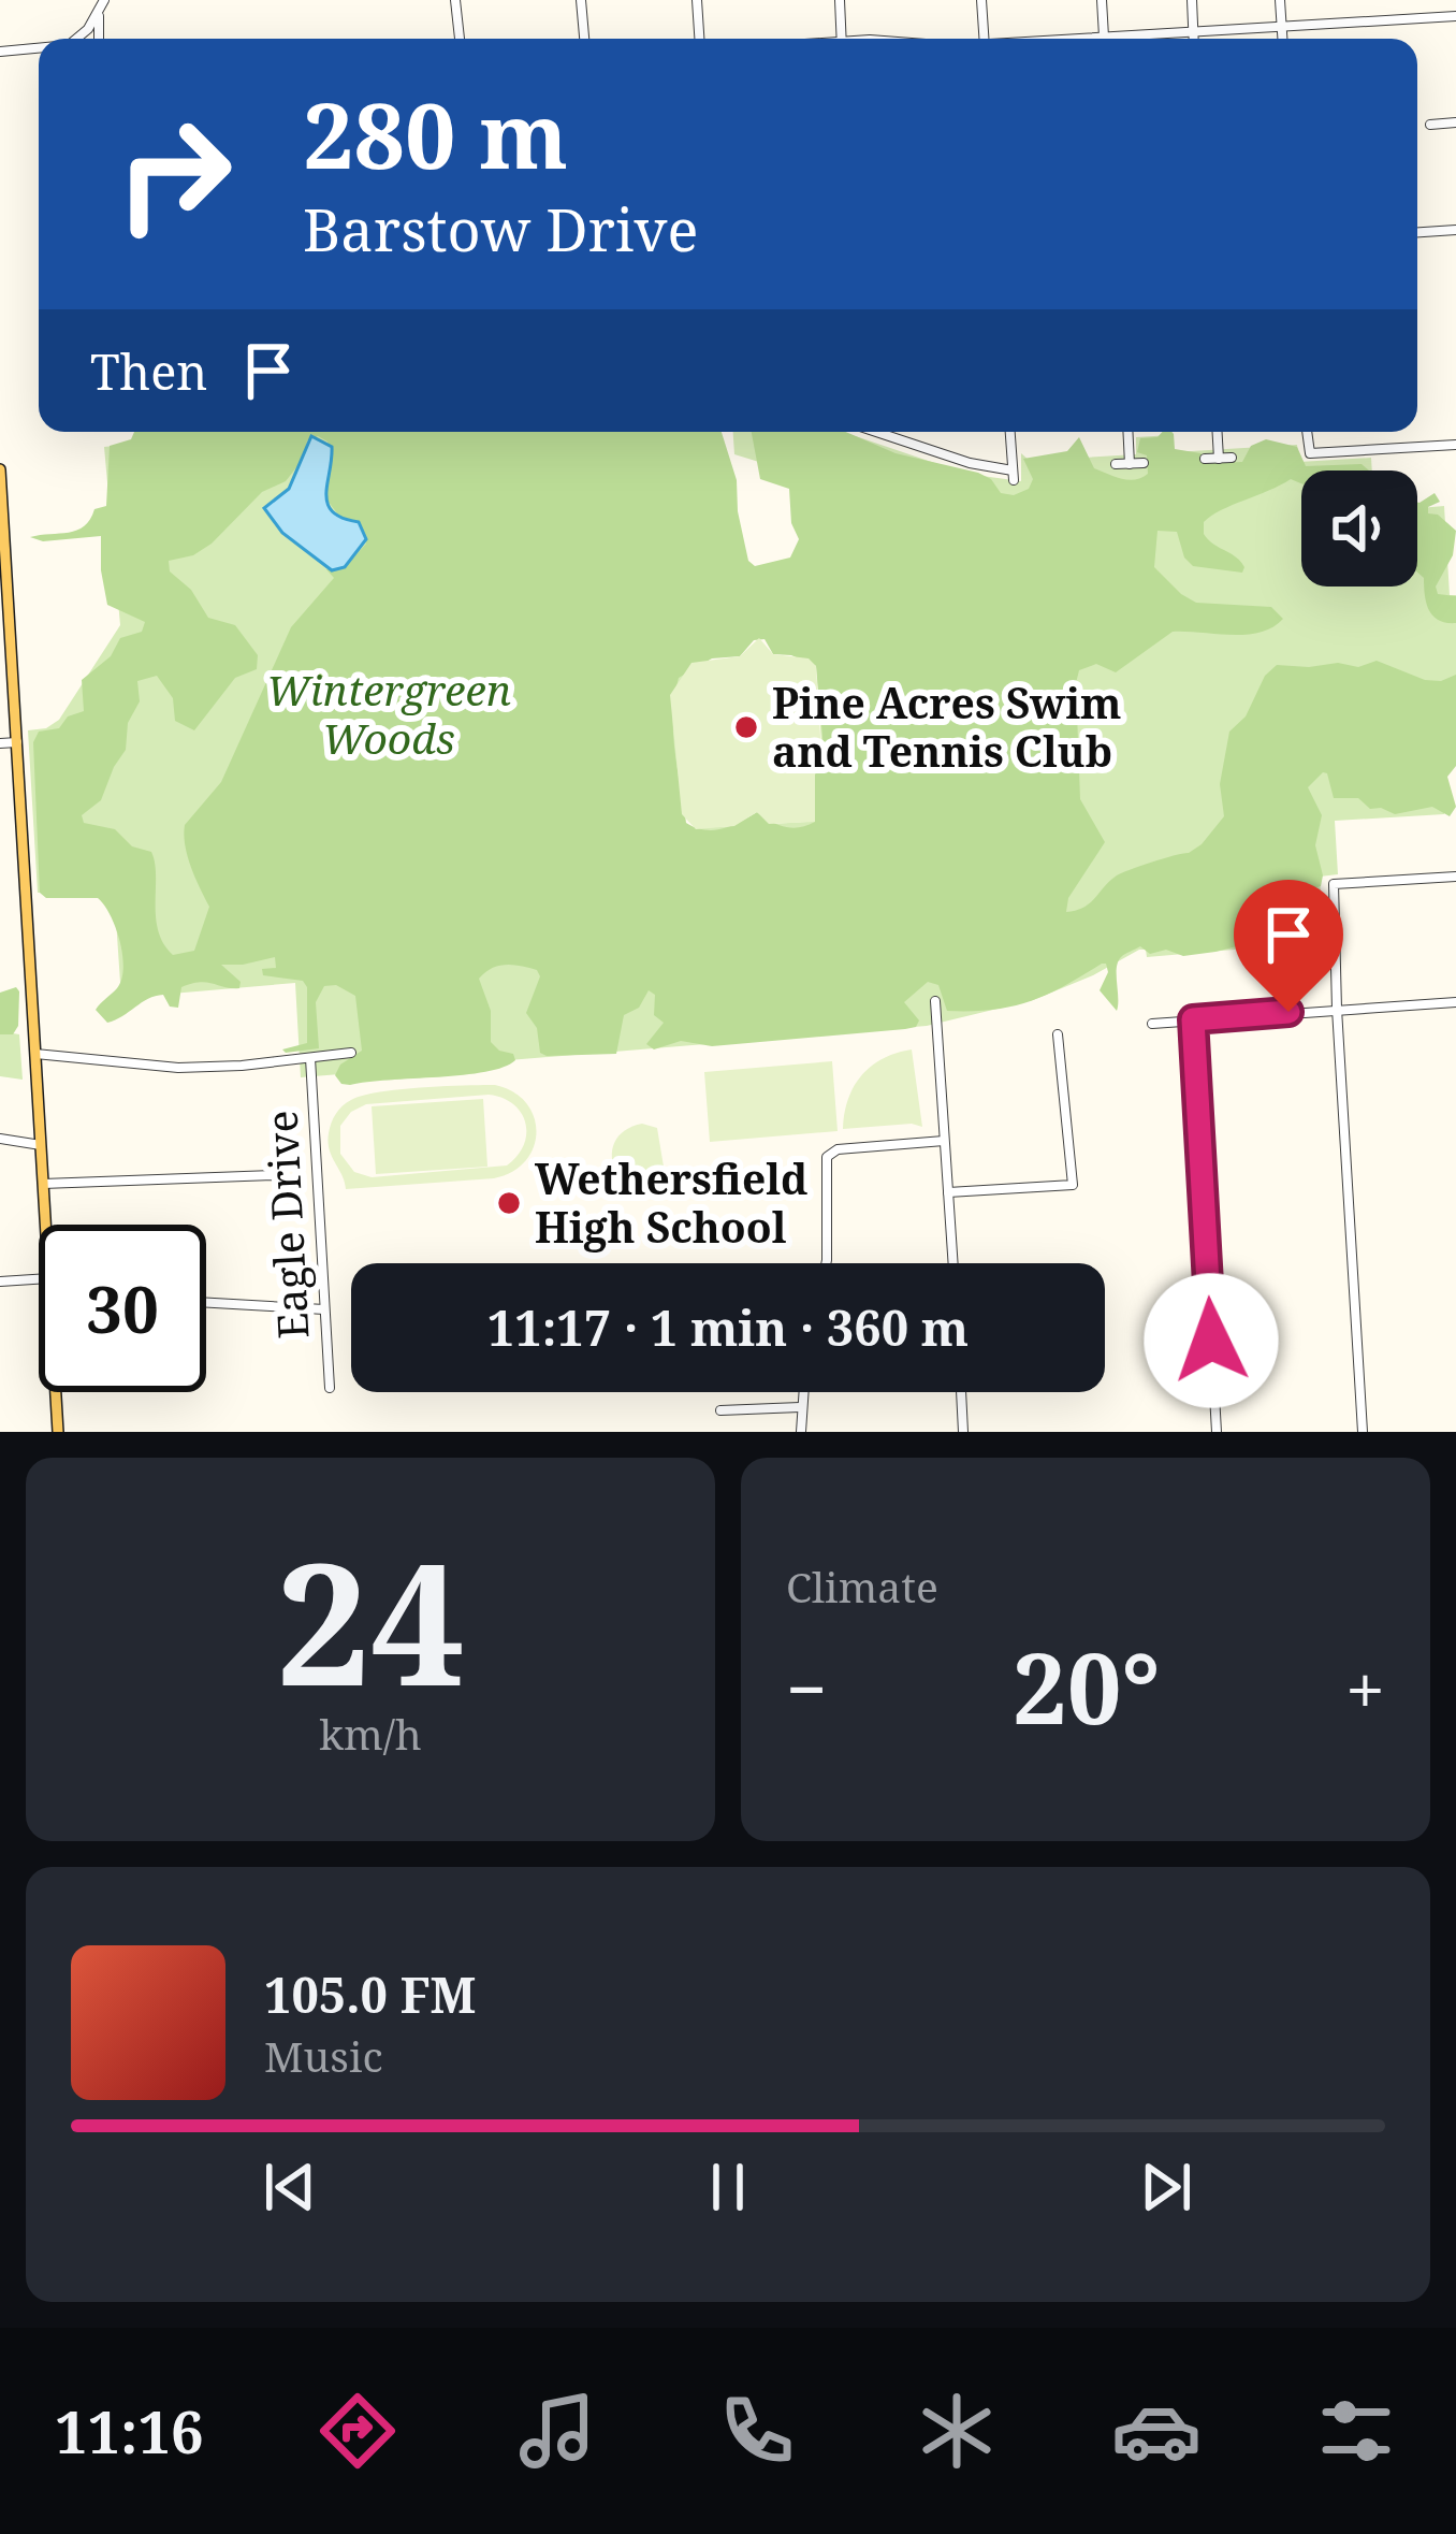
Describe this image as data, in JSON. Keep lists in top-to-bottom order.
{
  "streets": {
    "street": ["Eagle Drive"]
  },
  "parks": ["Wintergreen Woods"],
  "places": ["Pine Acres Swim and Tennis Club", "Wethersfield High School"],
  "page": {
    "turn": ["280 m", "Barstow Drive"],
    "then": "Then",
    "limit": "30",
    "trip": "11:17 · 1 min · 360 m",
    "tile": [
      ["24", "km/h"],
      "Climate"
    ],
    "heat": ["−", "20°", "+"],
    "song": ["105.0 FM", "Music"],
    "tabs": "11:16"
  }
}
